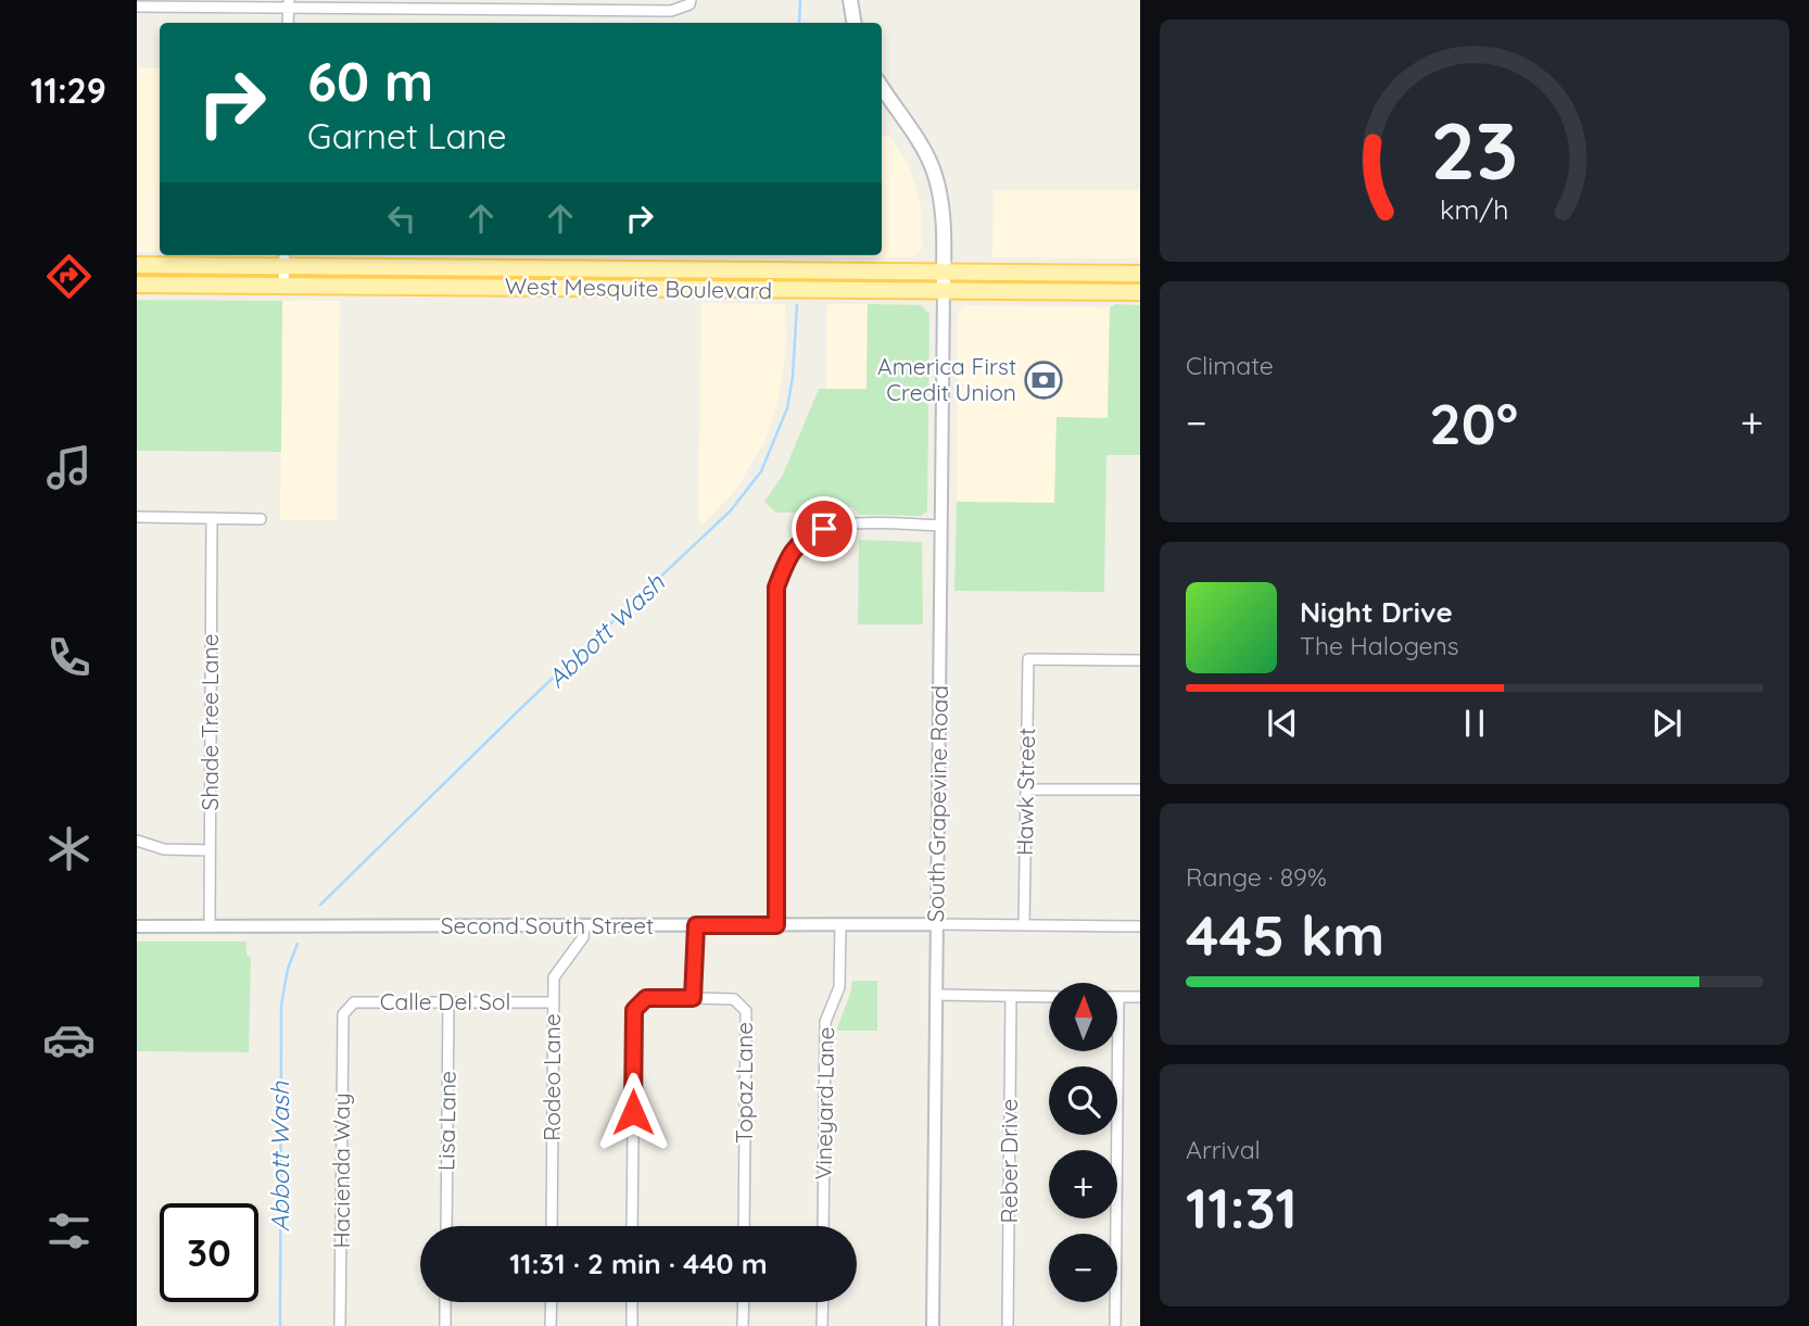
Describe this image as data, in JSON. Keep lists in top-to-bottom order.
{
  "streets": {
    "main road": ["West Mesquite Boulevard"],
    "street": [
      "Shade Tree Lane",
      "Hawk Street",
      "South Grapevine Road",
      "Second South Street",
      "Calle Del Sol",
      "Rodeo Lane",
      "Topaz Lane",
      "Vineyard Lane",
      "Lisa Lane",
      "Reber Drive",
      "Hacienda Way"
    ]
  },
  "crossings": [
    ["West Mesquite Boulevard", "South Grapevine Road"],
    ["Shade Tree Lane", "Second South Street"],
    ["Hawk Street", "Second South Street"],
    ["South Grapevine Road", "Second South Street"],
    ["Second South Street", "Rodeo Lane"],
    ["Second South Street", "Vineyard Lane"],
    ["Calle Del Sol", "Rodeo Lane"],
    ["Calle Del Sol", "Lisa Lane"],
    ["Calle Del Sol", "Hacienda Way"]
  ],
  "water": ["Abbott Wash"],
  "places": {
    "bank": ["America First Credit Union"]
  },
  "north": "top",
  "page": {
    "tabs": "11:29",
    "turn": ["60 m", "Garnet Lane"],
    "tile": [
      "Climate",
      ["Range · 89%", "445 km"],
      ["Arrival", "11:31"]
    ],
    "heat": ["−", "20°", "+"],
    "song": ["Night Drive", "The Halogens"],
    "map_buttons": ["+", "−"],
    "limit": "30",
    "trip": "11:31 · 2 min · 440 m",
    "gauge": ["23", "km/h"]
  }
}
